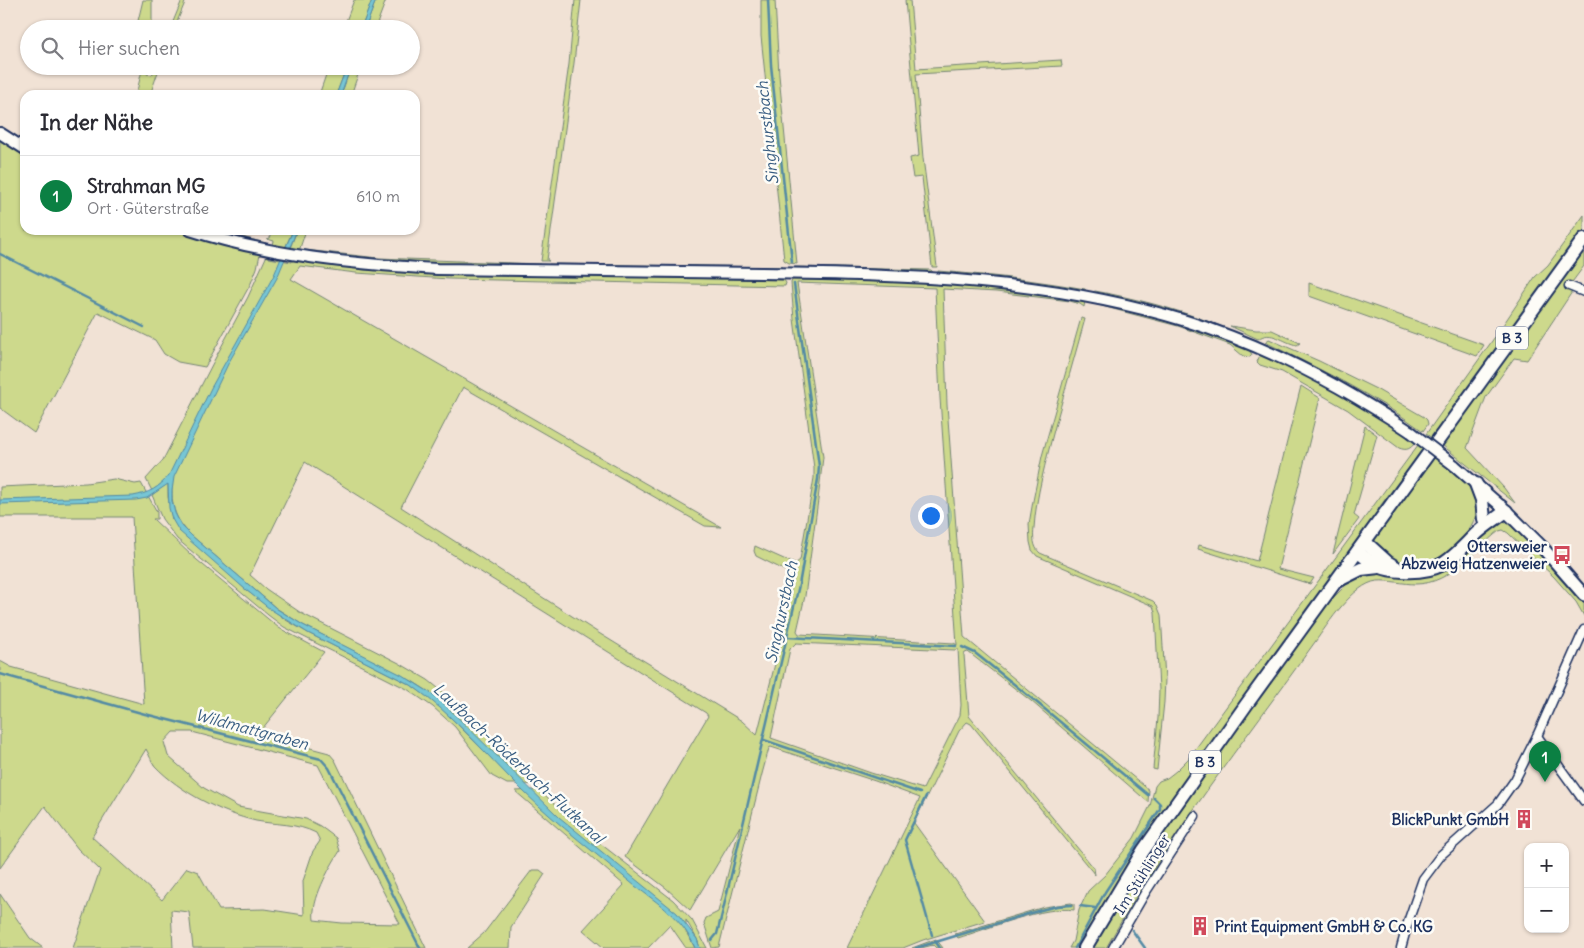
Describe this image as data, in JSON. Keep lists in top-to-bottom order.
{
  "streets": {
    "main road": ["B 3"],
    "street": ["Im Stühlinger"]
  },
  "water": ["Singhurstbach", "Wildmattgraben", "Laufbach-Röderbach-Flutkanal"],
  "places": {
    "bus stop": ["Ottersweier Abzweig Hatzenweier"],
    "building": ["BlickPunkt GmbH", "Print Equipment GmbH & Co. KG"]
  },
  "page": {
    "search": "Hier suchen",
    "heading": "In der Nähe",
    "list": [
      {
        "mark": "1",
        "name": "Strahman MG",
        "note": "Ort · Güterstraße",
        "value": "610 m"
      }
    ],
    "pins": "1",
    "map_buttons": ["+", "−"]
  }
}
